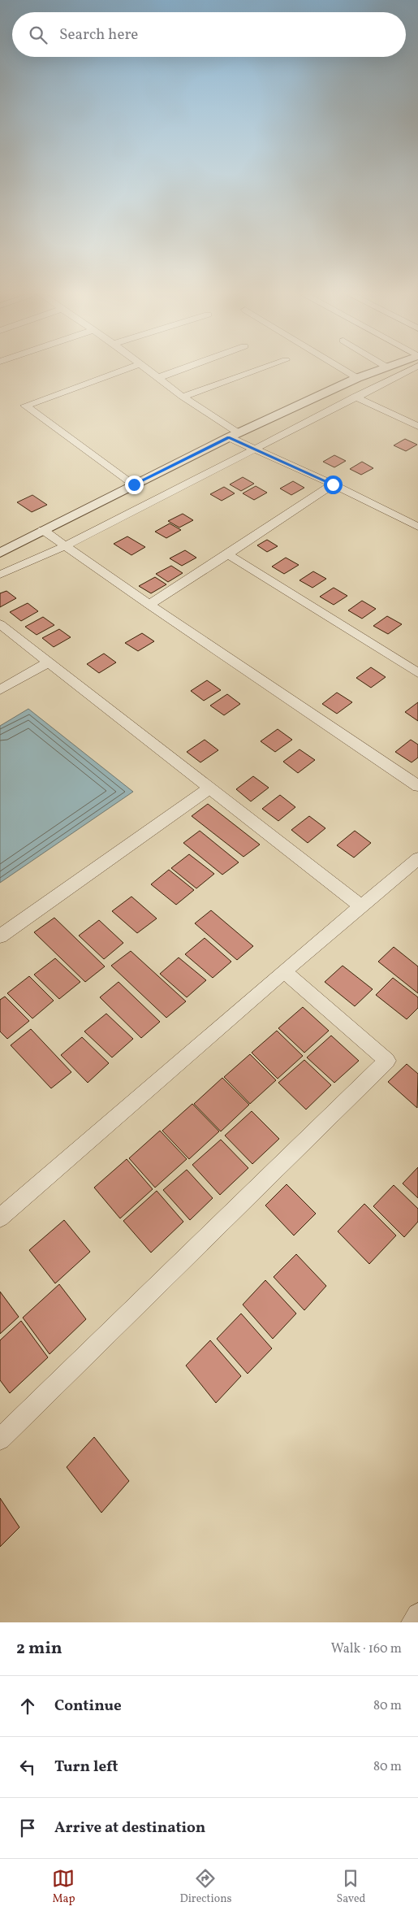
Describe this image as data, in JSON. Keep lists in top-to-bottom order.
{
  "page": {
    "search": "Search here",
    "heading": ["2 min", "Walk · 160 m"],
    "list": [
      ["Continue", "80 m"],
      ["Turn left", "80 m"],
      "Arrive at destination"
    ],
    "nav": ["Map", "Directions", "Saved"]
  }
}
